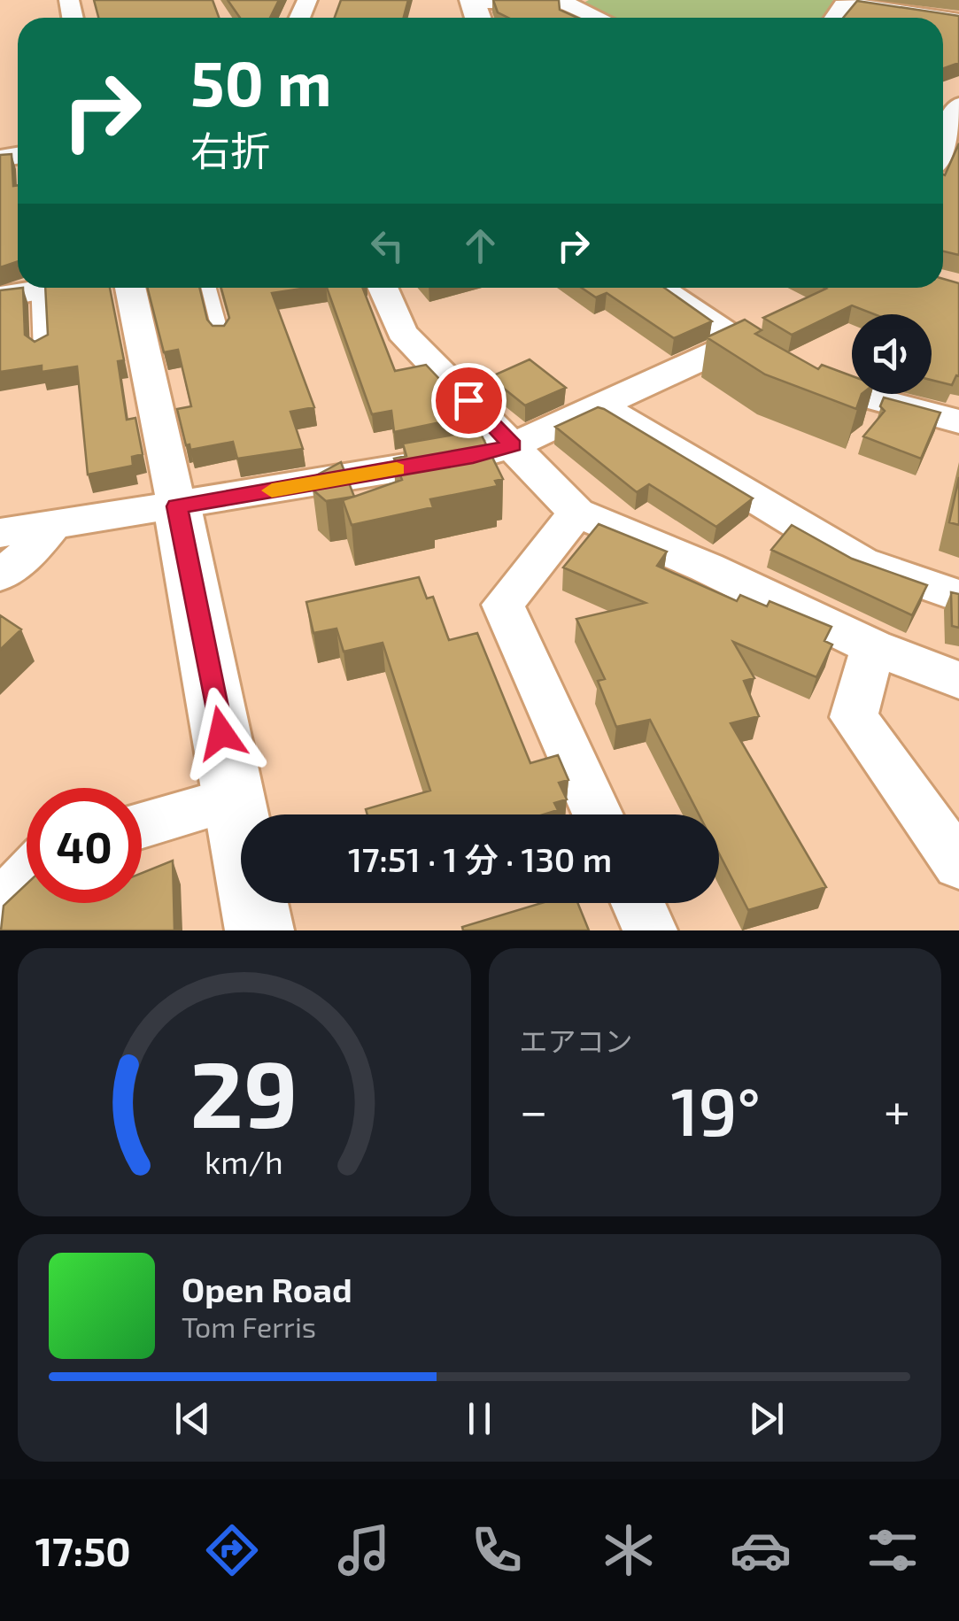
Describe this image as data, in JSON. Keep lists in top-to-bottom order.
{
  "page": {
    "turn": ["50 m", "右折"],
    "limit": "40",
    "trip": "17:51 · 1 分 · 130 m",
    "tile": "エアコン",
    "heat": ["−", "19°", "+"],
    "song": ["Open Road", "Tom Ferris"],
    "tabs": "17:50",
    "gauge": ["29", "km/h"]
  }
}
